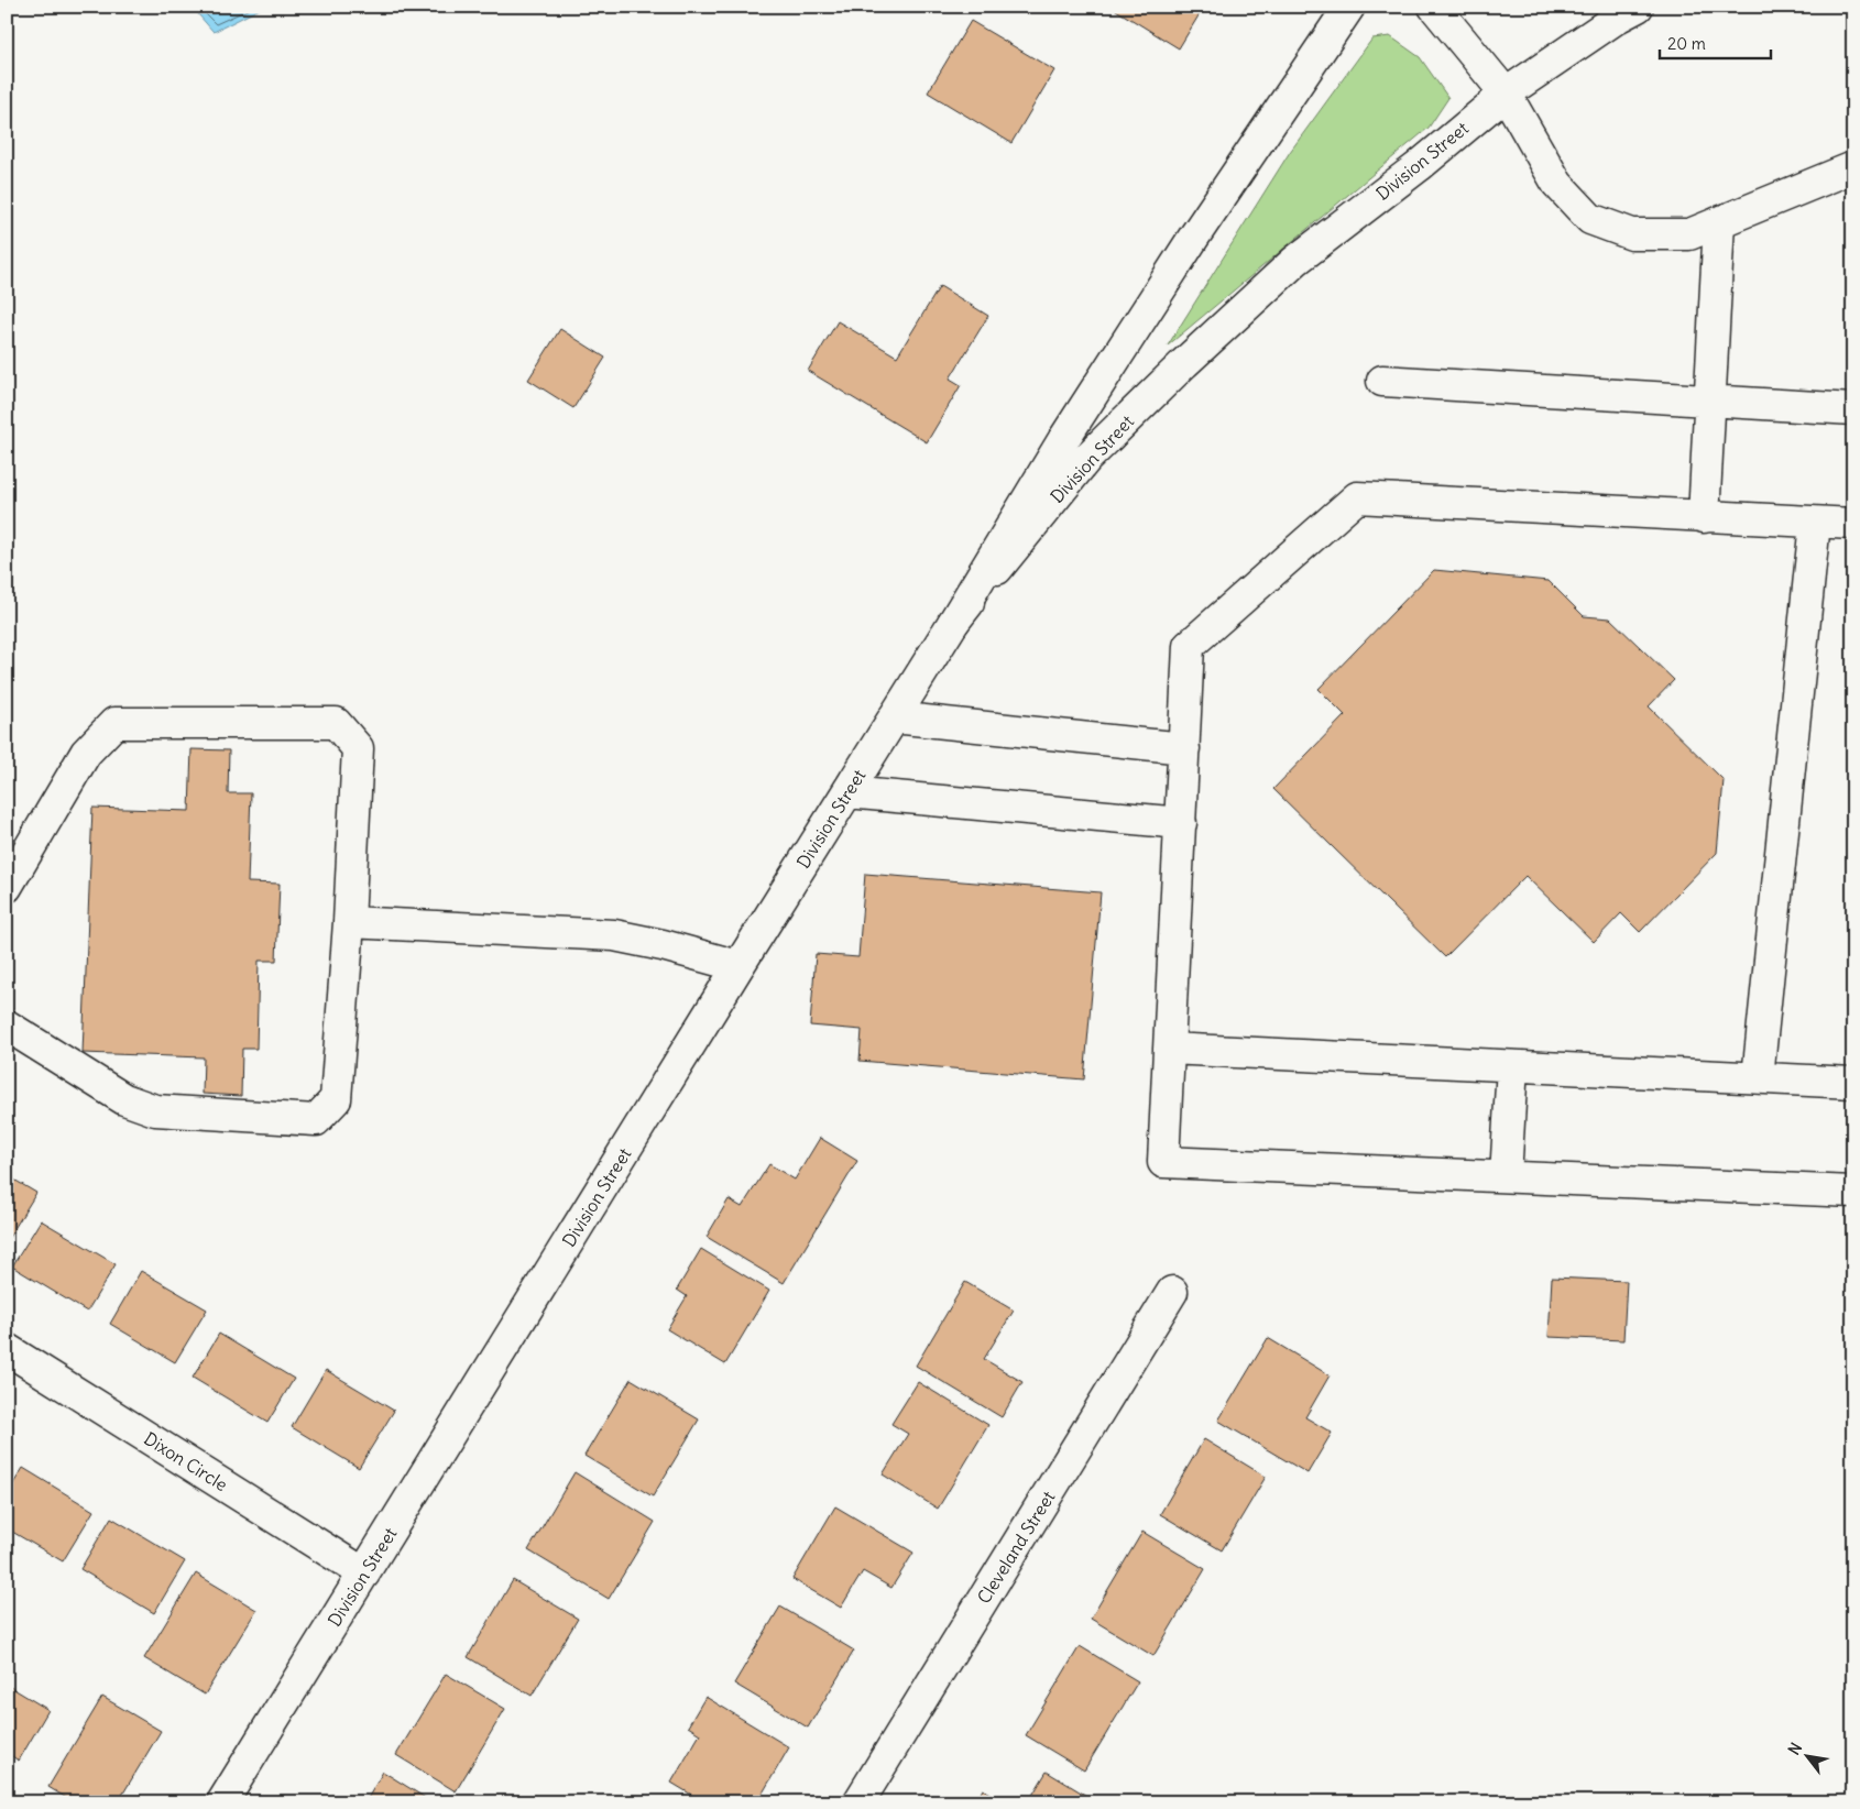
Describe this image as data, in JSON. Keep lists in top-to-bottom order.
{
  "streets": {
    "street": ["Division Street", "Dixon Circle", "Cleveland Street"]
  },
  "crossings": [
    ["Division Street", "Dixon Circle"]
  ],
  "scale_bar": "20 m",
  "north": "top left"
}
